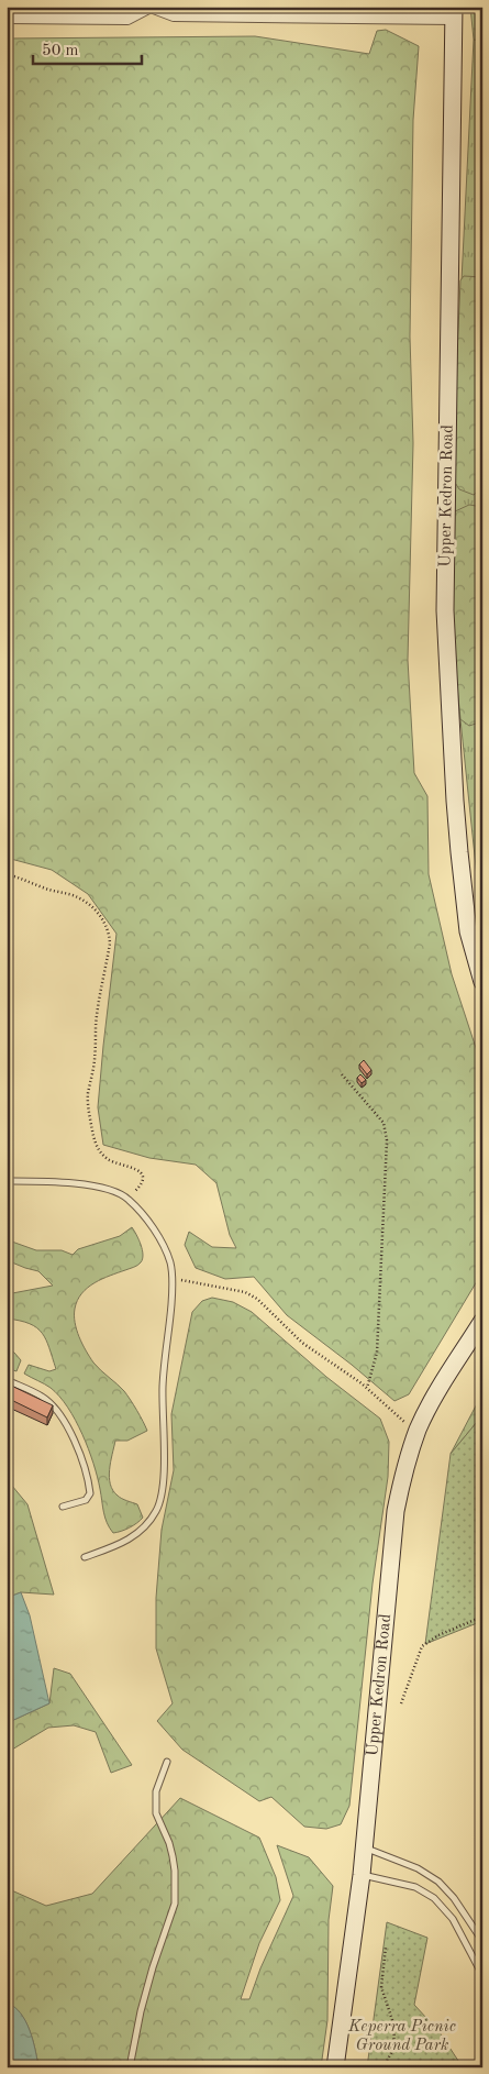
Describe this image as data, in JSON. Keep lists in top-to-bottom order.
{
  "streets": {
    "main road": ["Upper Kedron Road"]
  },
  "parks": ["Keperra Picnic Ground Park"],
  "scale_bar": "50 m"
}
